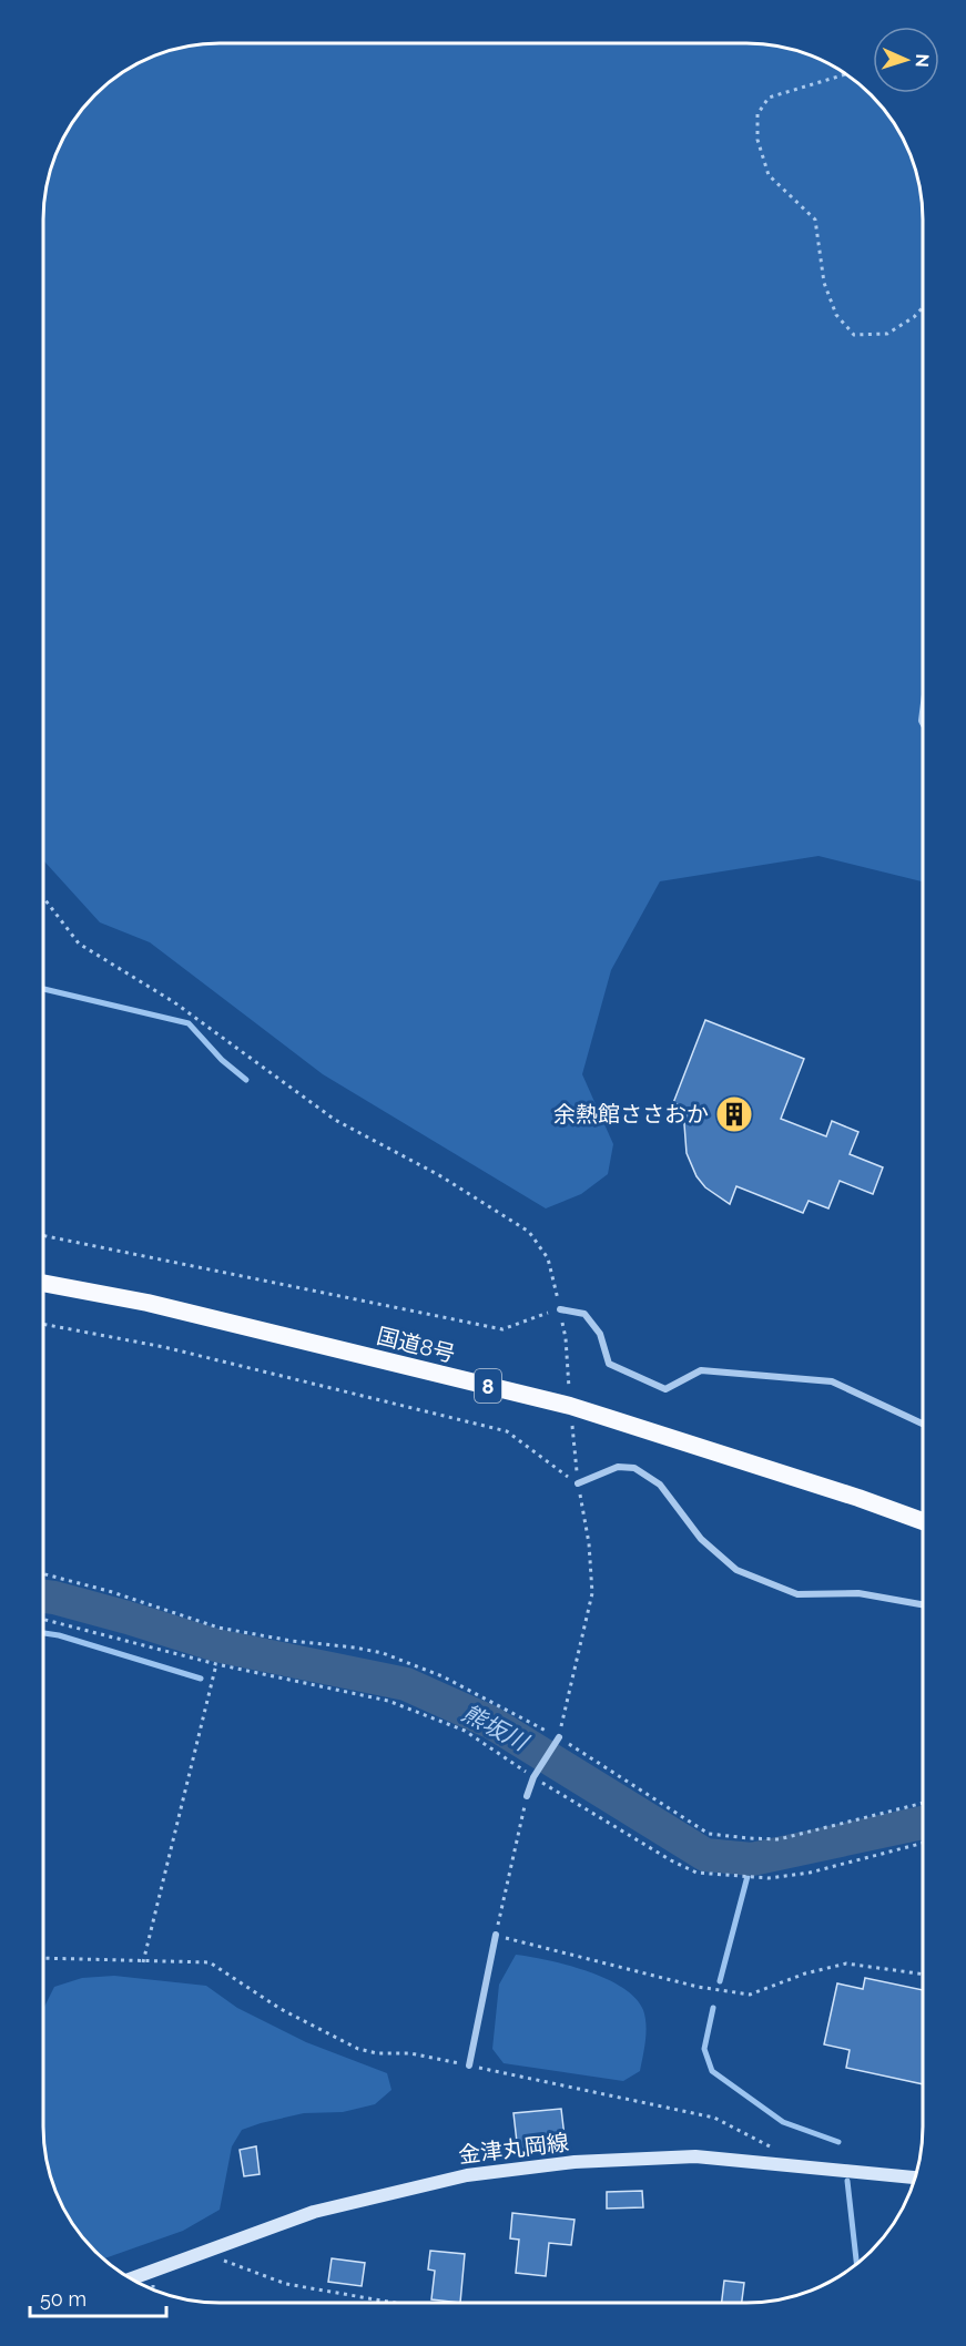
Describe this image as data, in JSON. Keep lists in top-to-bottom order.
{
  "streets": {
    "highway": ["国道8号", "8"],
    "main road": ["金津丸岡線"]
  },
  "water": ["熊坂川"],
  "places": {
    "building": ["余熱館ささおか"]
  },
  "scale_bar": "50 m",
  "north": "right"
}
